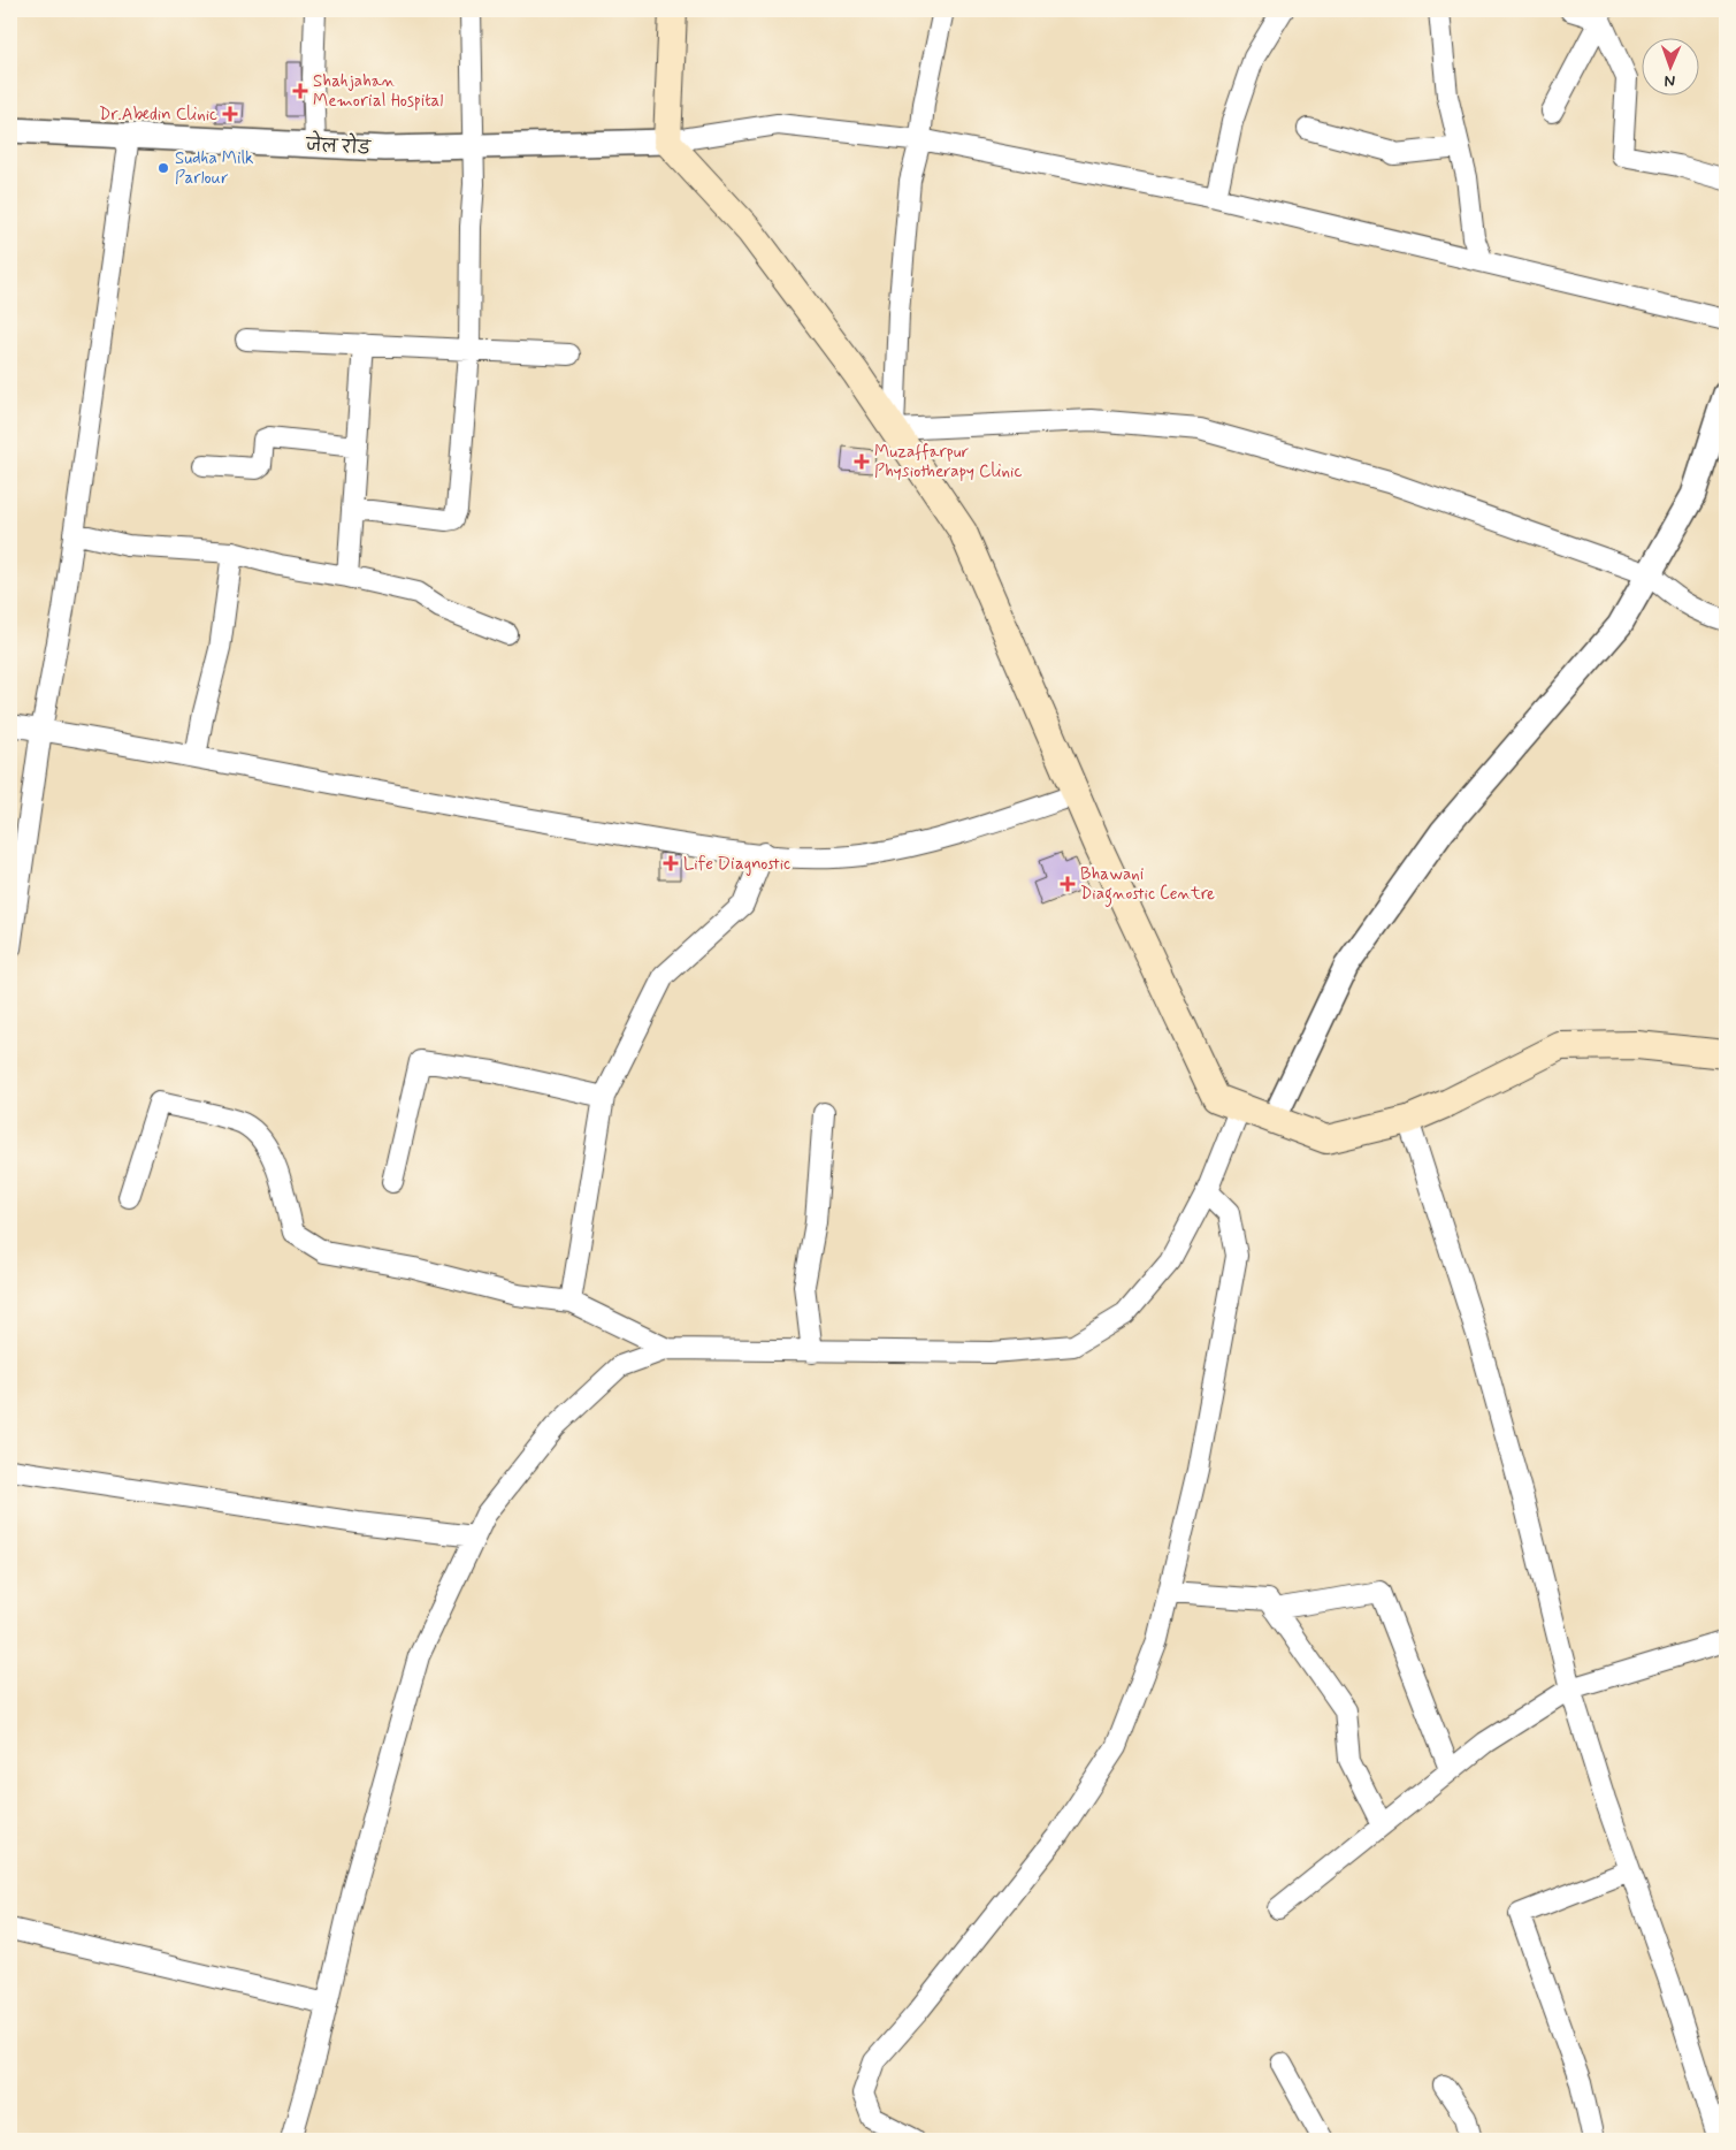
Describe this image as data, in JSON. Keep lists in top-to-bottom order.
{
  "streets": {
    "street": ["जेल रोड"]
  },
  "places": {
    "health": [
      "Shahjahan Memorial Hospital",
      "Dr.Abedin Clinic",
      "Muzaffarpur Physiotherapy Clinic",
      "Life Diagnostic",
      "Bhawani Diagnostic Centre"
    ],
    "other": ["Sudha Milk Parlour"]
  },
  "north": "bottom"
}
